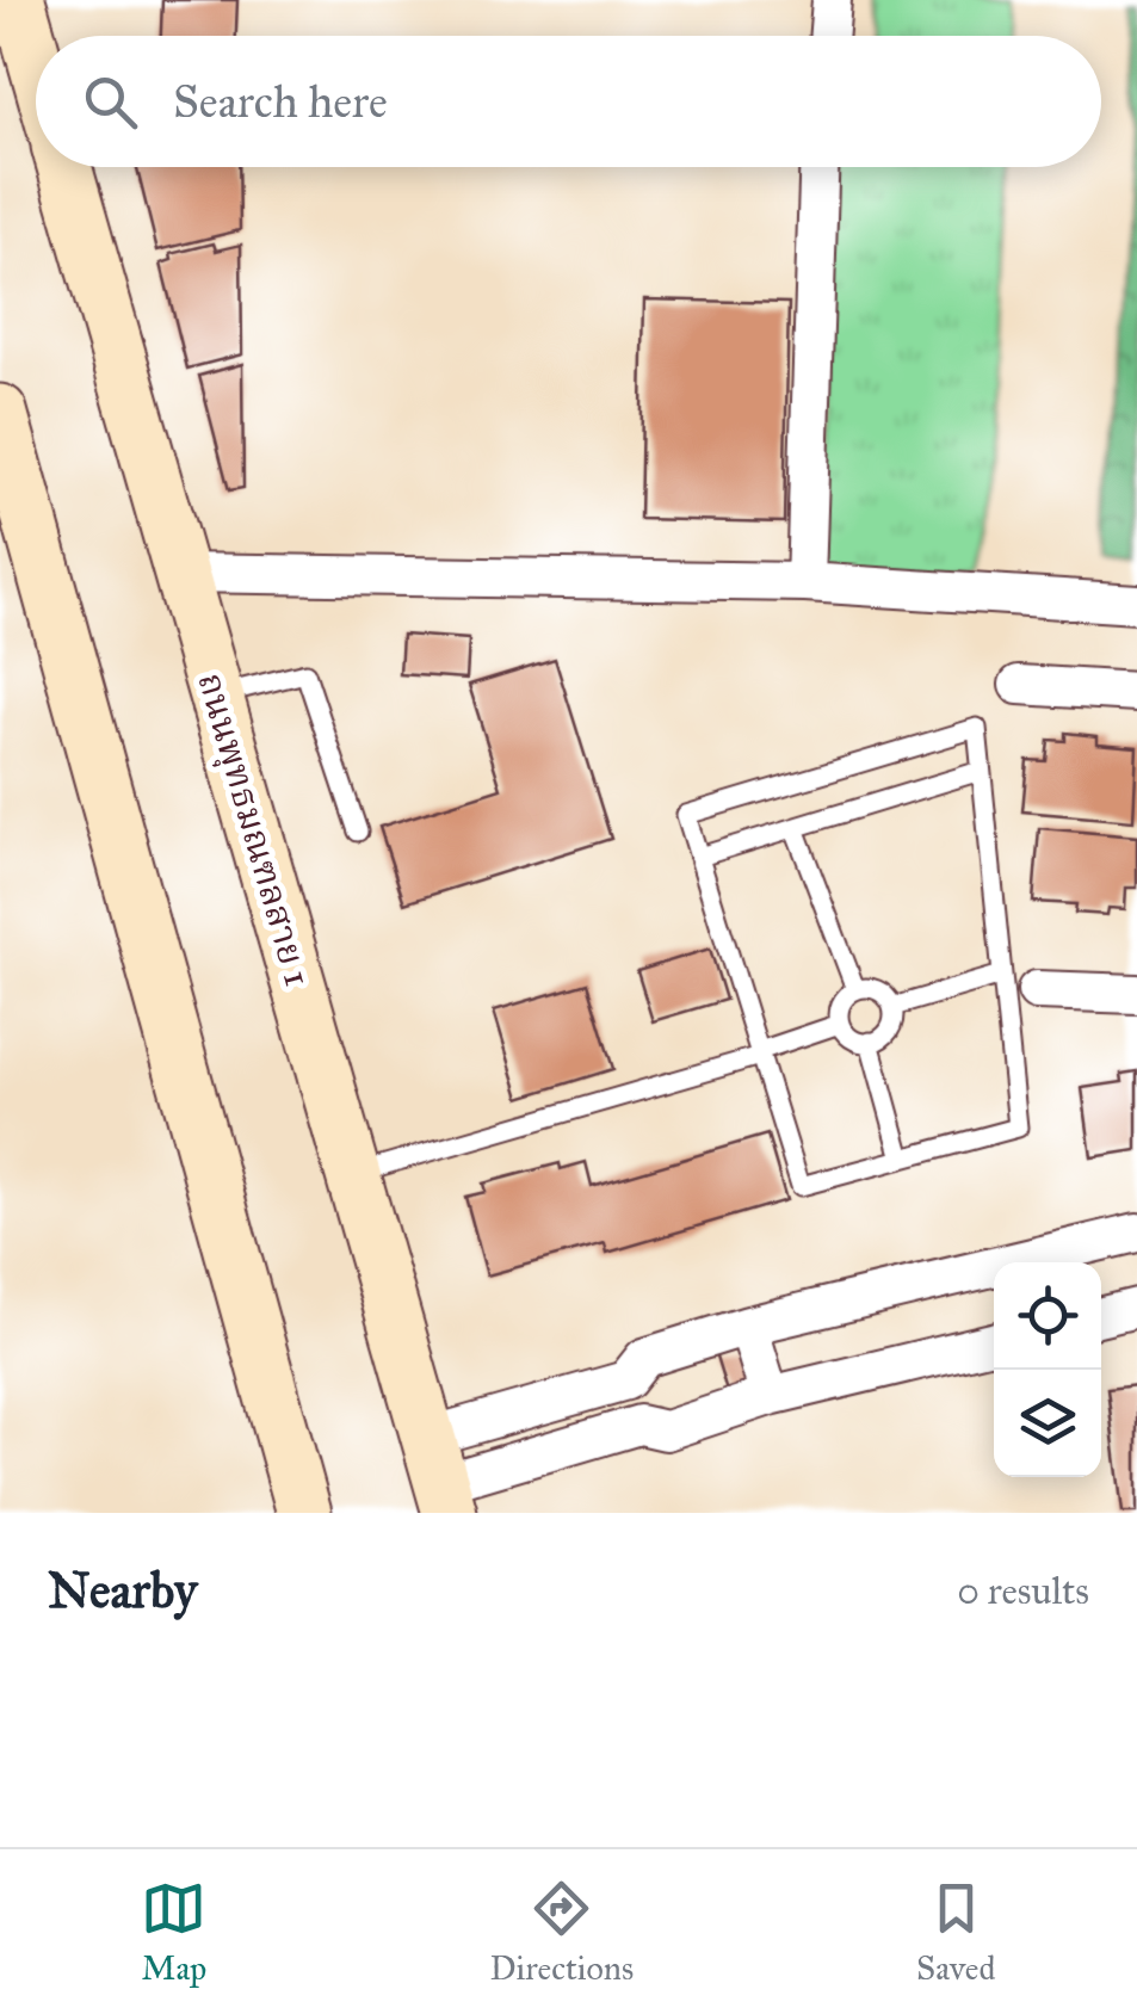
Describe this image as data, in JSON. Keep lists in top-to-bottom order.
{
  "streets": {
    "main road": ["ถนนพุทธมณฑลสาย 1"]
  },
  "page": {
    "search": "Search here",
    "heading": ["Nearby", "0 results"],
    "nav": ["Map", "Directions", "Saved"]
  }
}
